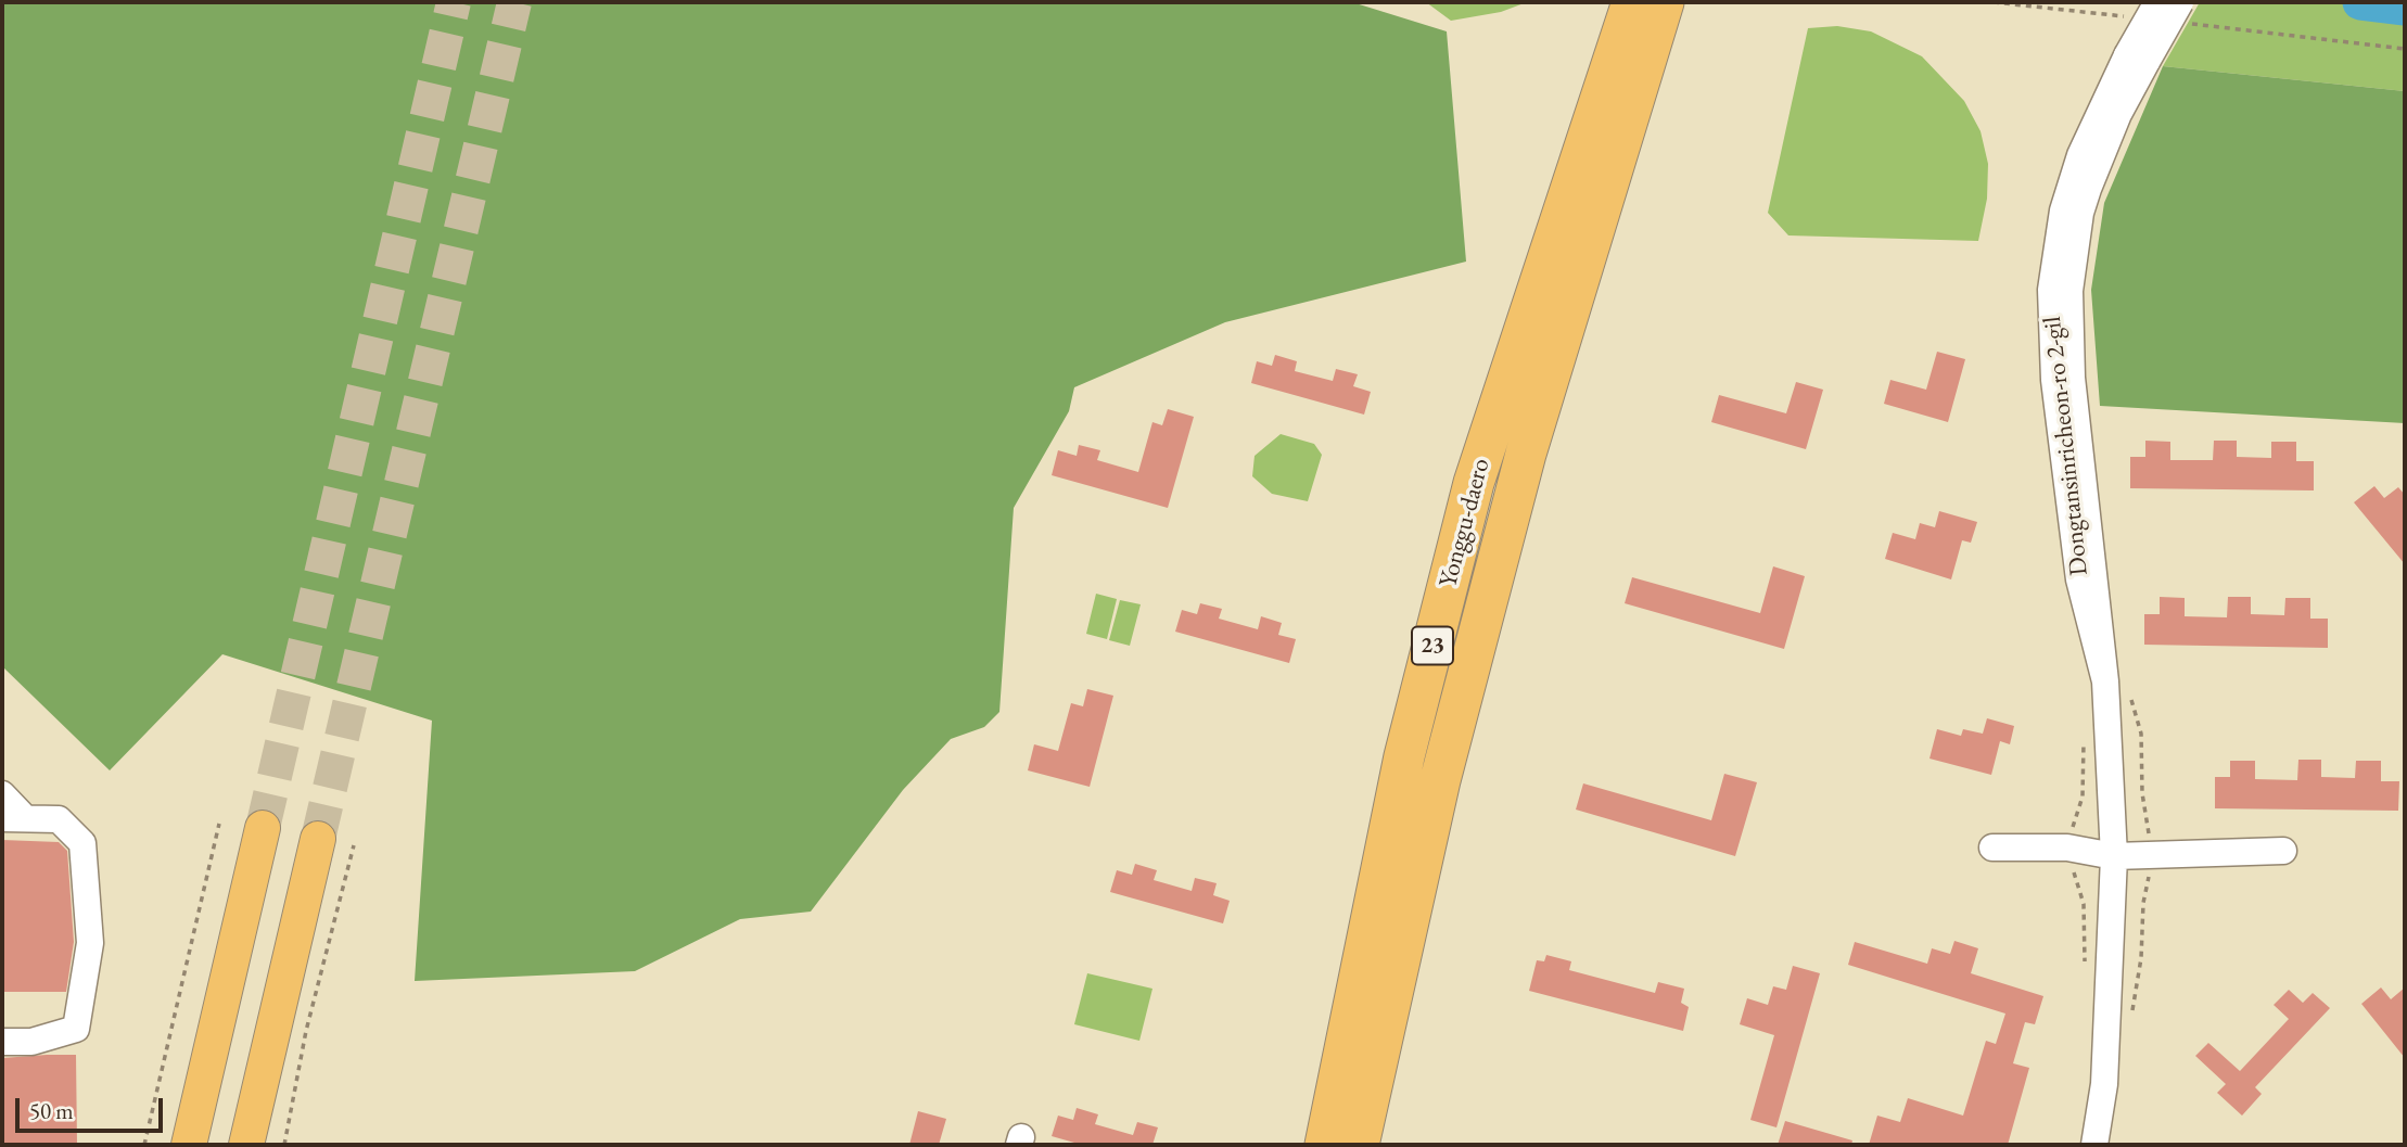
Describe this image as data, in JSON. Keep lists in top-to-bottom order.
{
  "streets": {
    "highway": ["Yonggu-daero", "23"],
    "street": ["Dongtansinricheon-ro 2-gil"]
  },
  "scale_bar": "50 m"
}
